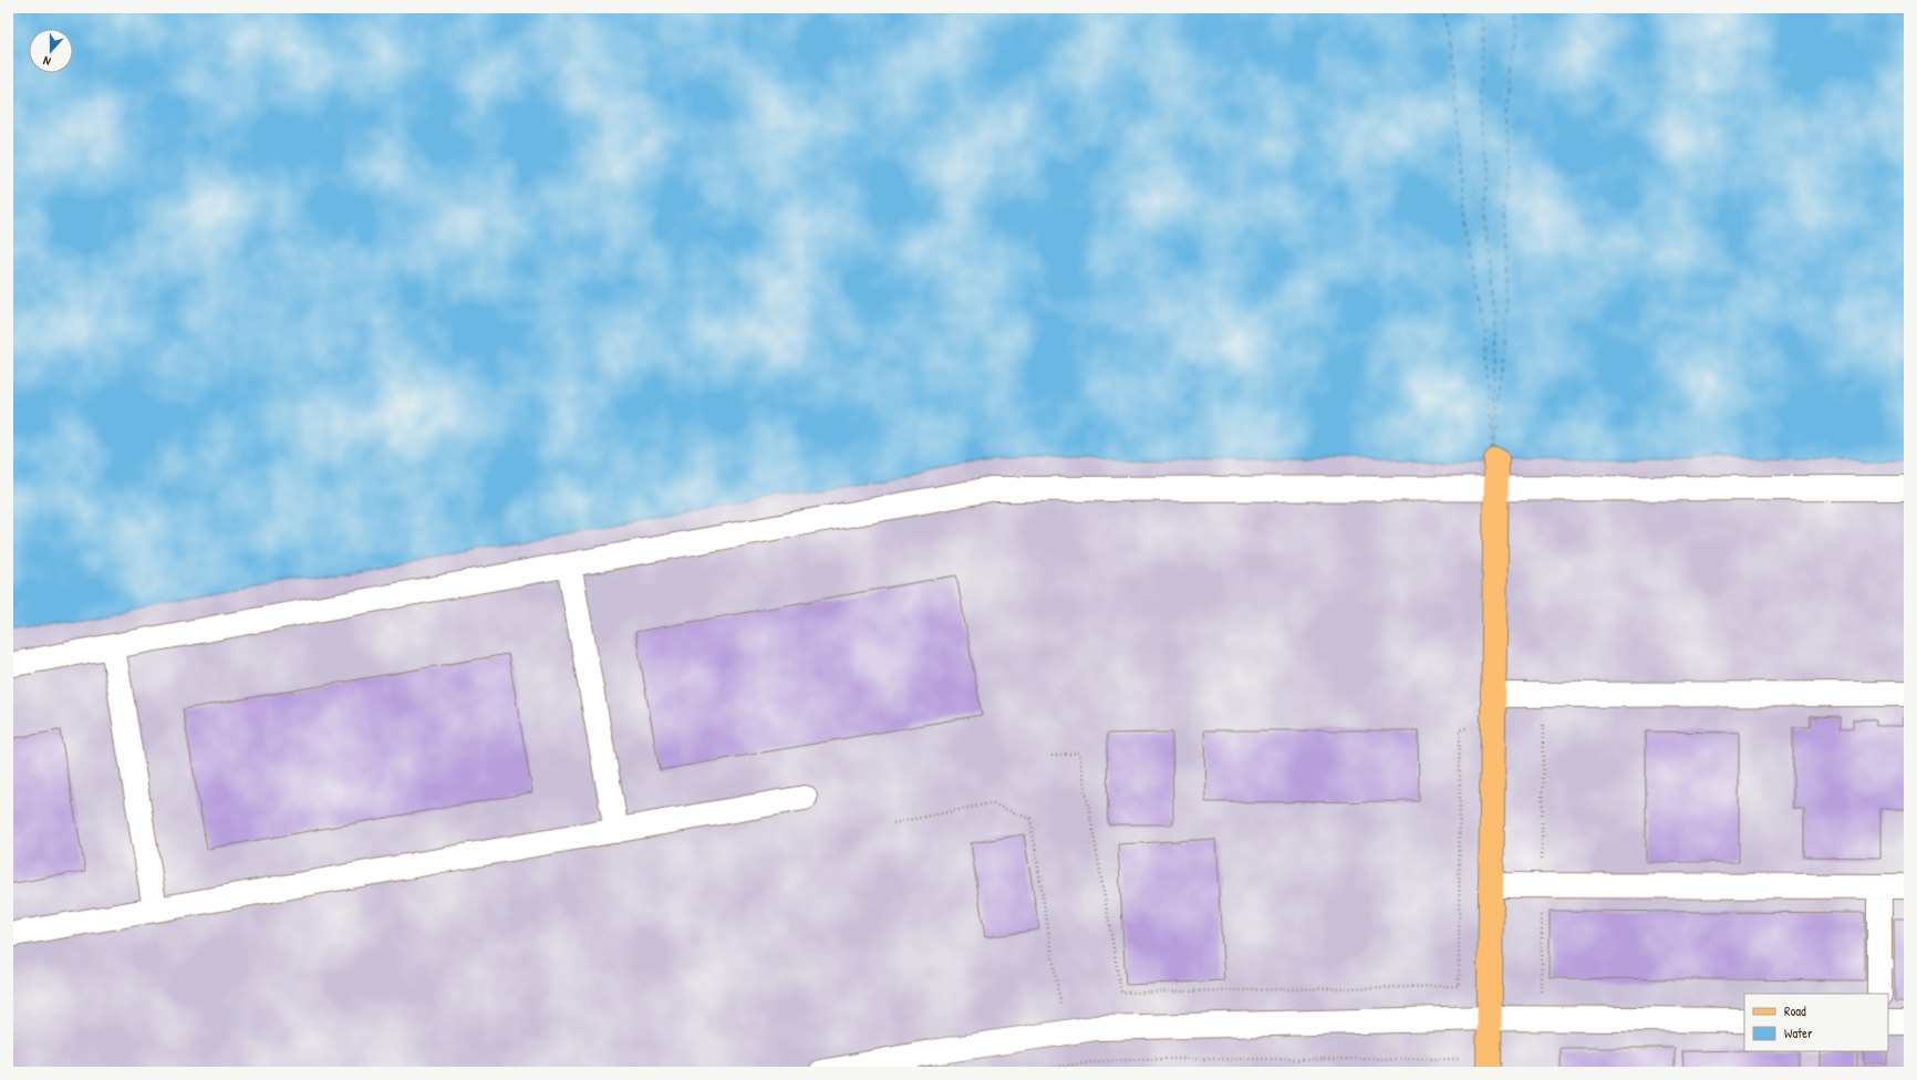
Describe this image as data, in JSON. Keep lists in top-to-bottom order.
{
  "legend": ["Road", "Water"],
  "north": "bottom"
}
